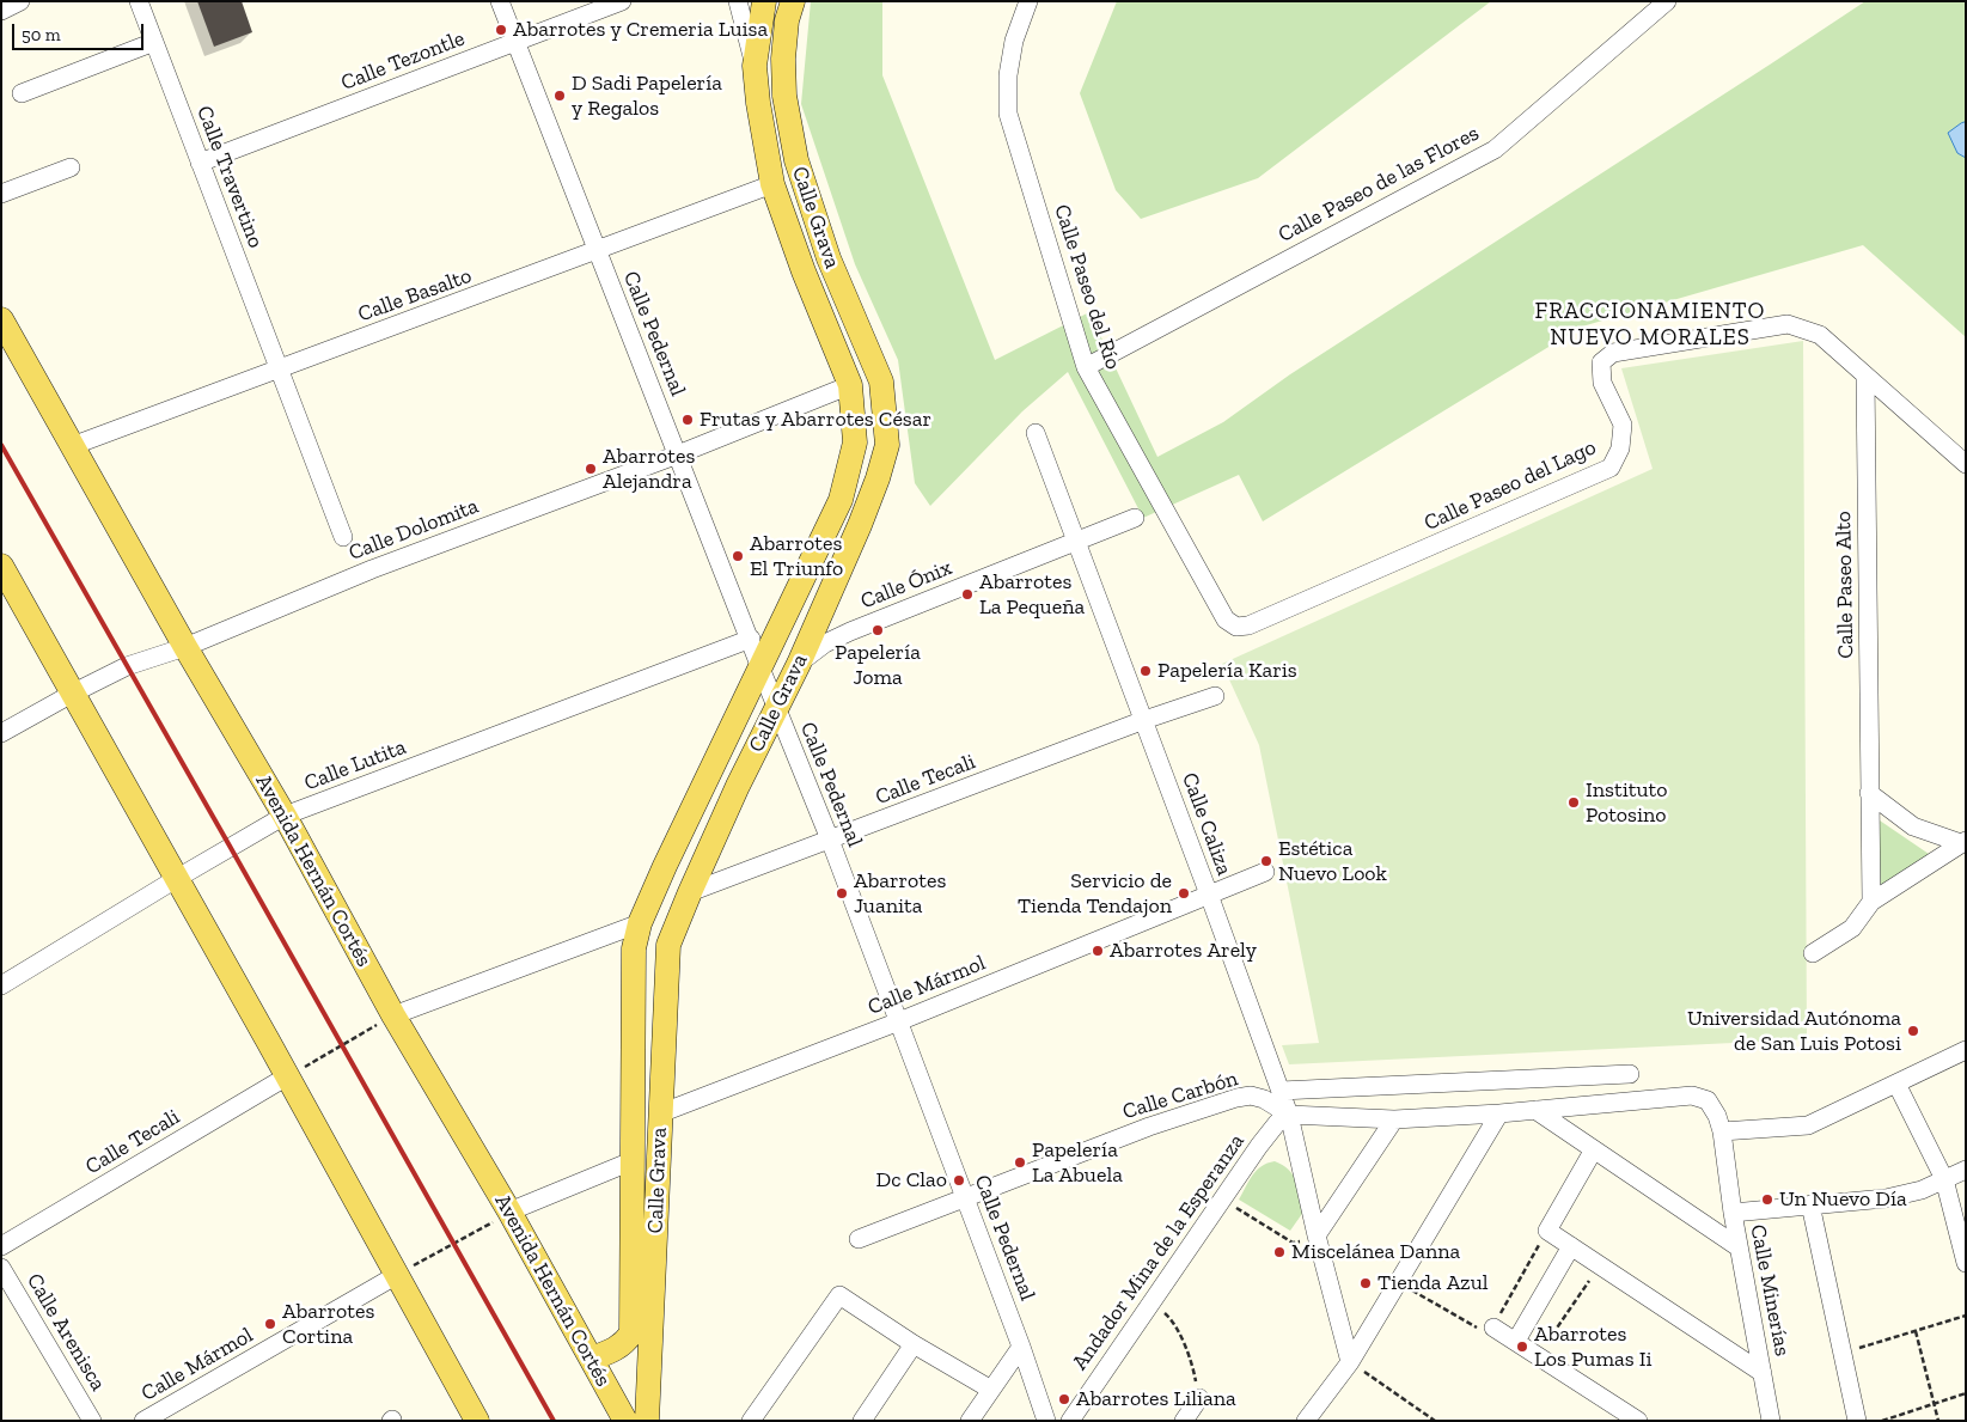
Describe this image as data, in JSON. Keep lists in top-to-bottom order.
{
  "streets": {
    "main road": ["Calle Grava", "Avenida Hernán Cortés"],
    "street": [
      "Calle Tezontle",
      "Calle Travertino",
      "Calle Paseo de las Flores",
      "Calle Paseo del Río",
      "Calle Basalto",
      "Calle Pedernal",
      "Calle Paseo del Lago",
      "Calle Dolomita",
      "Calle Ónix",
      "Calle Paseo Alto",
      "Calle Lutita",
      "Calle Tecali",
      "Calle Caliza",
      "Calle Mármol",
      "Calle Carbón",
      "Andador Mina de la Esperanza",
      "Calle Minerías",
      "Calle Arenisca"
    ]
  },
  "crossings": [
    ["Calle Tezontle", "Calle Travertino"],
    ["Calle Tezontle", "Calle Pedernal"],
    ["Calle Travertino", "Calle Basalto"],
    ["Calle Paseo de las Flores", "Calle Paseo del Río"],
    ["Calle Grava", "Calle Basalto"],
    ["Calle Grava", "Calle Pedernal"],
    ["Calle Grava", "Calle Dolomita"],
    ["Calle Grava", "Calle Ónix"],
    ["Calle Grava", "Calle Tecali"],
    ["Calle Grava", "Avenida Hernán Cortés"],
    ["Calle Grava", "Calle Mármol"],
    ["Calle Paseo del Río", "Calle Paseo del Lago"],
    ["Calle Basalto", "Calle Pedernal"],
    ["Calle Basalto", "Avenida Hernán Cortés"],
    ["Calle Pedernal", "Calle Dolomita"],
    ["Calle Pedernal", "Calle Lutita"],
    ["Calle Pedernal", "Calle Tecali"],
    ["Calle Pedernal", "Calle Mármol"],
    ["Calle Pedernal", "Calle Carbón"],
    ["Calle Paseo del Lago", "Calle Paseo Alto"],
    ["Calle Dolomita", "Avenida Hernán Cortés"],
    ["Calle Ónix", "Calle Caliza"],
    ["Calle Lutita", "Avenida Hernán Cortés"],
    ["Calle Tecali", "Calle Caliza"],
    ["Calle Caliza", "Calle Mármol"],
    ["Calle Caliza", "Calle Carbón"],
    ["Calle Caliza", "Andador Mina de la Esperanza"],
    ["Calle Carbón", "Andador Mina de la Esperanza"],
    ["Calle Carbón", "Calle Minerías"]
  ],
  "districts": ["FRACCIONAMIENTO NUEVO MORALES"],
  "places": [
    "Abarrotes y Cremeria Luisa",
    "D Sadi Papelería y Regalos",
    "Frutas y Abarrotes César",
    "Abarrotes Alejandra",
    "Abarrotes El Triunfo",
    "Abarrotes La Pequeña",
    "Papelería Joma",
    "Papelería Karis",
    "Instituto Potosino",
    "Estética Nuevo Look",
    "Abarrotes Juanita",
    "Servicio de Tienda Tendajon",
    "Abarrotes Arely",
    "Universidad Autónoma de San Luis Potosi",
    "Papelería La Abuela",
    "Dc Clao",
    "Un Nuevo Día",
    "Miscelánea Danna",
    "Tienda Azul",
    "Abarrotes Cortina",
    "Abarrotes Los Pumas Ii",
    "Abarrotes Liliana"
  ],
  "scale_bar": "50 m"
}
